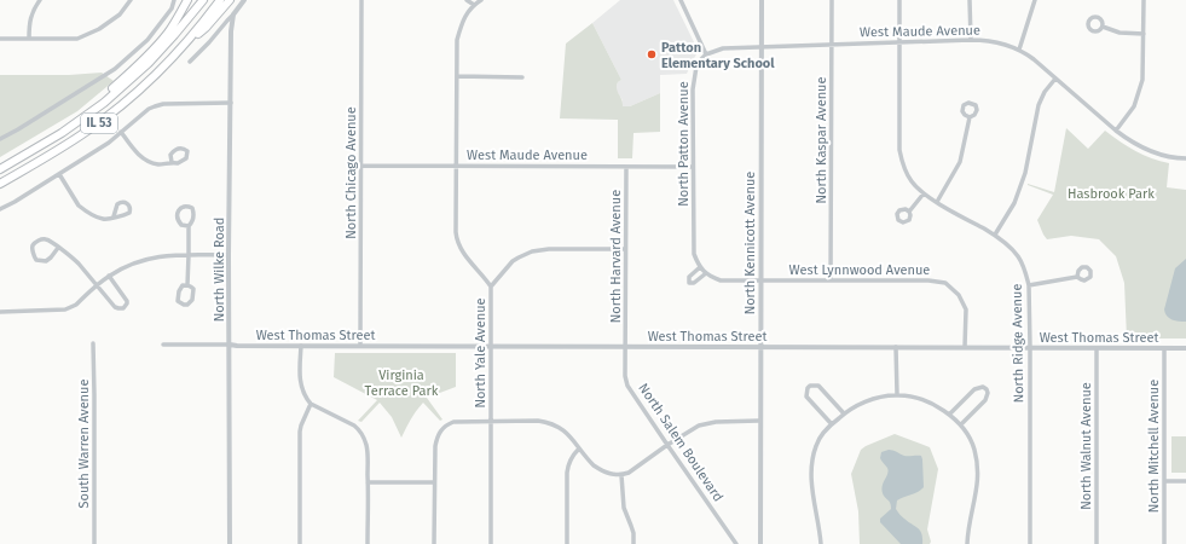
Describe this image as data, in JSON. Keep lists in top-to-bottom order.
{
  "streets": {
    "highway": ["IL 53"],
    "street": [
      "West Maude Avenue",
      "North Kaspar Avenue",
      "North Patton Avenue",
      "North Chicago Avenue",
      "North Kennicott Avenue",
      "North Harvard Avenue",
      "North Wilke Road",
      "West Lynnwood Avenue",
      "West Thomas Street",
      "North Ridge Avenue",
      "North Yale Avenue",
      "North Salem Boulevard",
      "South Warren Avenue",
      "North Walnut Avenue",
      "North Mitchell Avenue"
    ]
  },
  "crossings": [
    ["West Maude Avenue", "North Kaspar Avenue"],
    ["West Maude Avenue", "North Patton Avenue"],
    ["West Maude Avenue", "North Chicago Avenue"],
    ["West Maude Avenue", "North Kennicott Avenue"],
    ["West Maude Avenue", "North Harvard Avenue"],
    ["West Maude Avenue", "North Ridge Avenue"],
    ["West Maude Avenue", "North Yale Avenue"],
    ["North Kaspar Avenue", "West Lynnwood Avenue"],
    ["North Chicago Avenue", "West Thomas Street"],
    ["North Kennicott Avenue", "West Lynnwood Avenue"],
    ["North Kennicott Avenue", "West Thomas Street"],
    ["North Harvard Avenue", "West Thomas Street"],
    ["North Harvard Avenue", "North Salem Boulevard"],
    ["North Wilke Road", "West Thomas Street"],
    ["West Lynnwood Avenue", "West Thomas Street"],
    ["West Thomas Street", "North Ridge Avenue"],
    ["West Thomas Street", "North Yale Avenue"],
    ["West Thomas Street", "North Salem Boulevard"],
    ["West Thomas Street", "North Walnut Avenue"],
    ["West Thomas Street", "North Mitchell Avenue"]
  ],
  "parks": ["Hasbrook Park", "Virginia Terrace Park"],
  "places": ["Patton Elementary School"]
}
